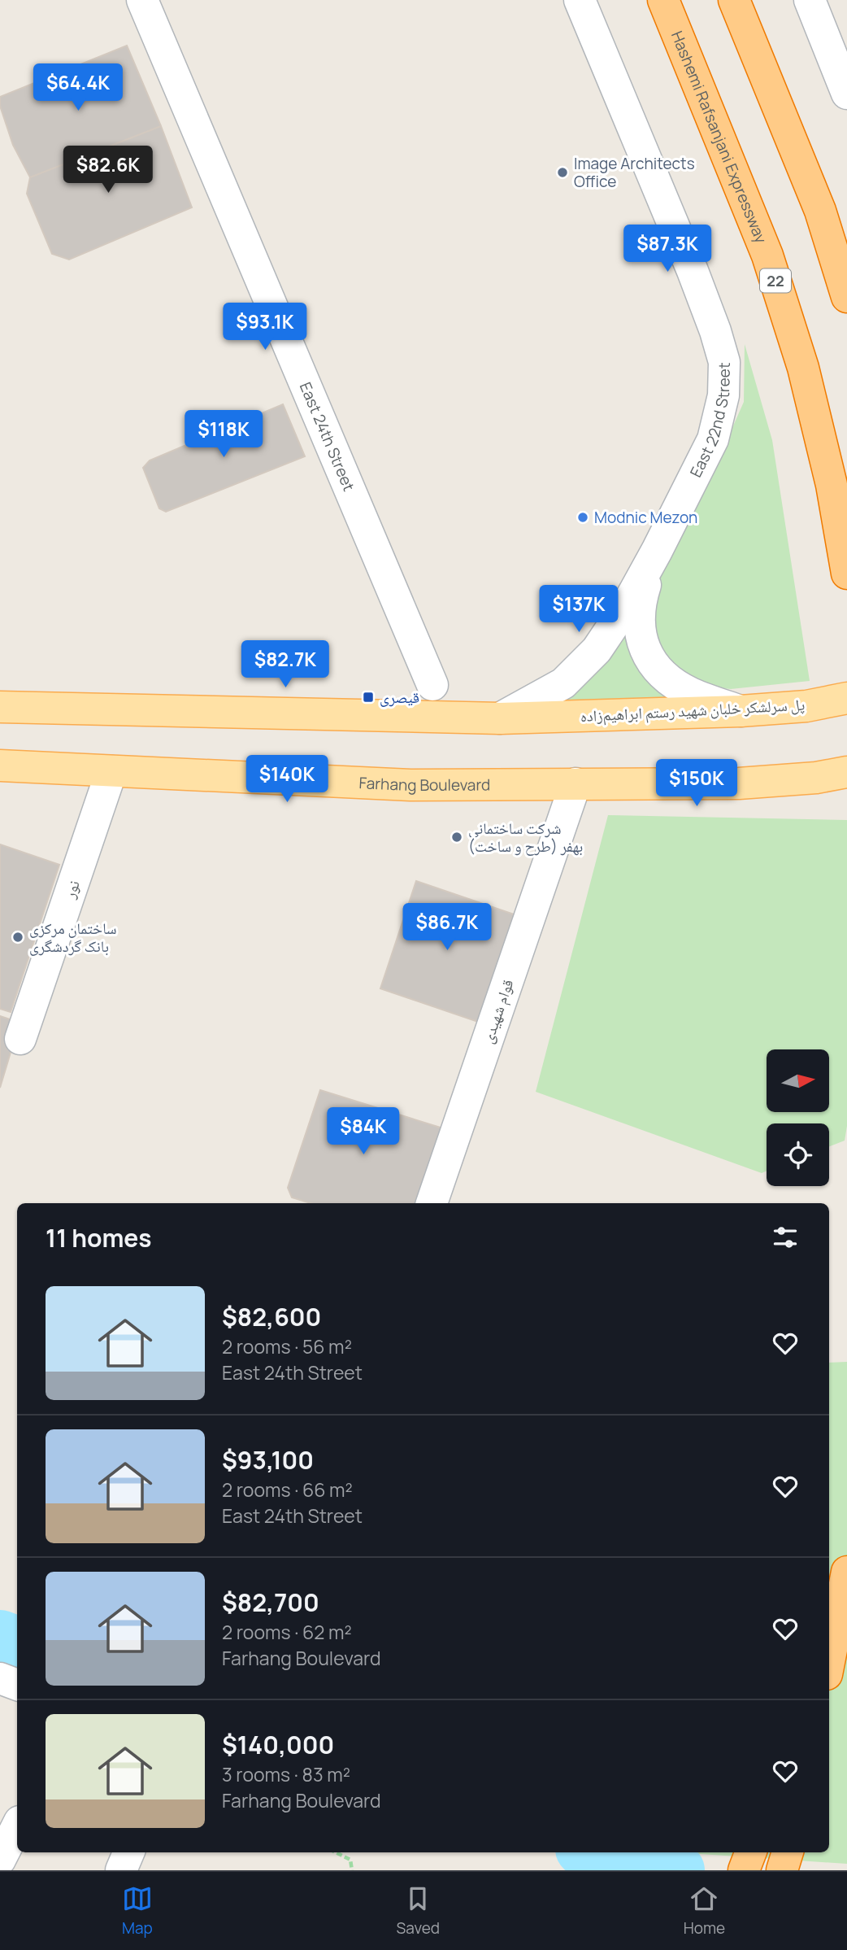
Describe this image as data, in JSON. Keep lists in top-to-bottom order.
{
  "streets": {
    "highway": ["Hashemi Rafsanjani Expressway", "22"],
    "main road": ["پل سرلشکر خلبان شهید رستم ابراهیم‌زاده", "Farhang Boulevard"],
    "street": [
      "East 22nd Street",
      "East 24th Street",
      "نور",
      "قوام شهیدی"
    ]
  },
  "crossings": [
    ["East 22nd Street", "پل سرلشکر خلبان شهید رستم ابراهیم‌زاده"],
    ["Farhang Boulevard", "نور"],
    ["Farhang Boulevard", "قوام شهیدی"]
  ],
  "places": {
    "other": [
      "Image Architects Office",
      "Modnic Mezon",
      "شرکت ساختمانی بهفر (طرح و ساخت)",
      "ساختمان مرکزی بانک گردشگری"
    ],
    "transit": ["قیصری"]
  },
  "north": "right",
  "page": {
    "price": [
      "$64.4K",
      "$82.6K",
      "$87.3K",
      "$93.1K",
      "$118K",
      "$137K",
      "$82.7K",
      "$140K",
      "$150K",
      "$86.7K",
      "$84K"
    ],
    "heading": "11 homes",
    "list": [
      {
        "name": "$82,600",
        "note": "2 rooms · 56 m² · East 24th Street"
      },
      {
        "name": "$93,100",
        "note": "2 rooms · 66 m² · East 24th Street"
      },
      {
        "name": "$82,700",
        "note": "2 rooms · 62 m² · Farhang Boulevard"
      },
      {
        "name": "$140,000",
        "note": "3 rooms · 83 m² · Farhang Boulevard"
      }
    ],
    "tabs": ["Map", "Saved", "Home"]
  }
}
